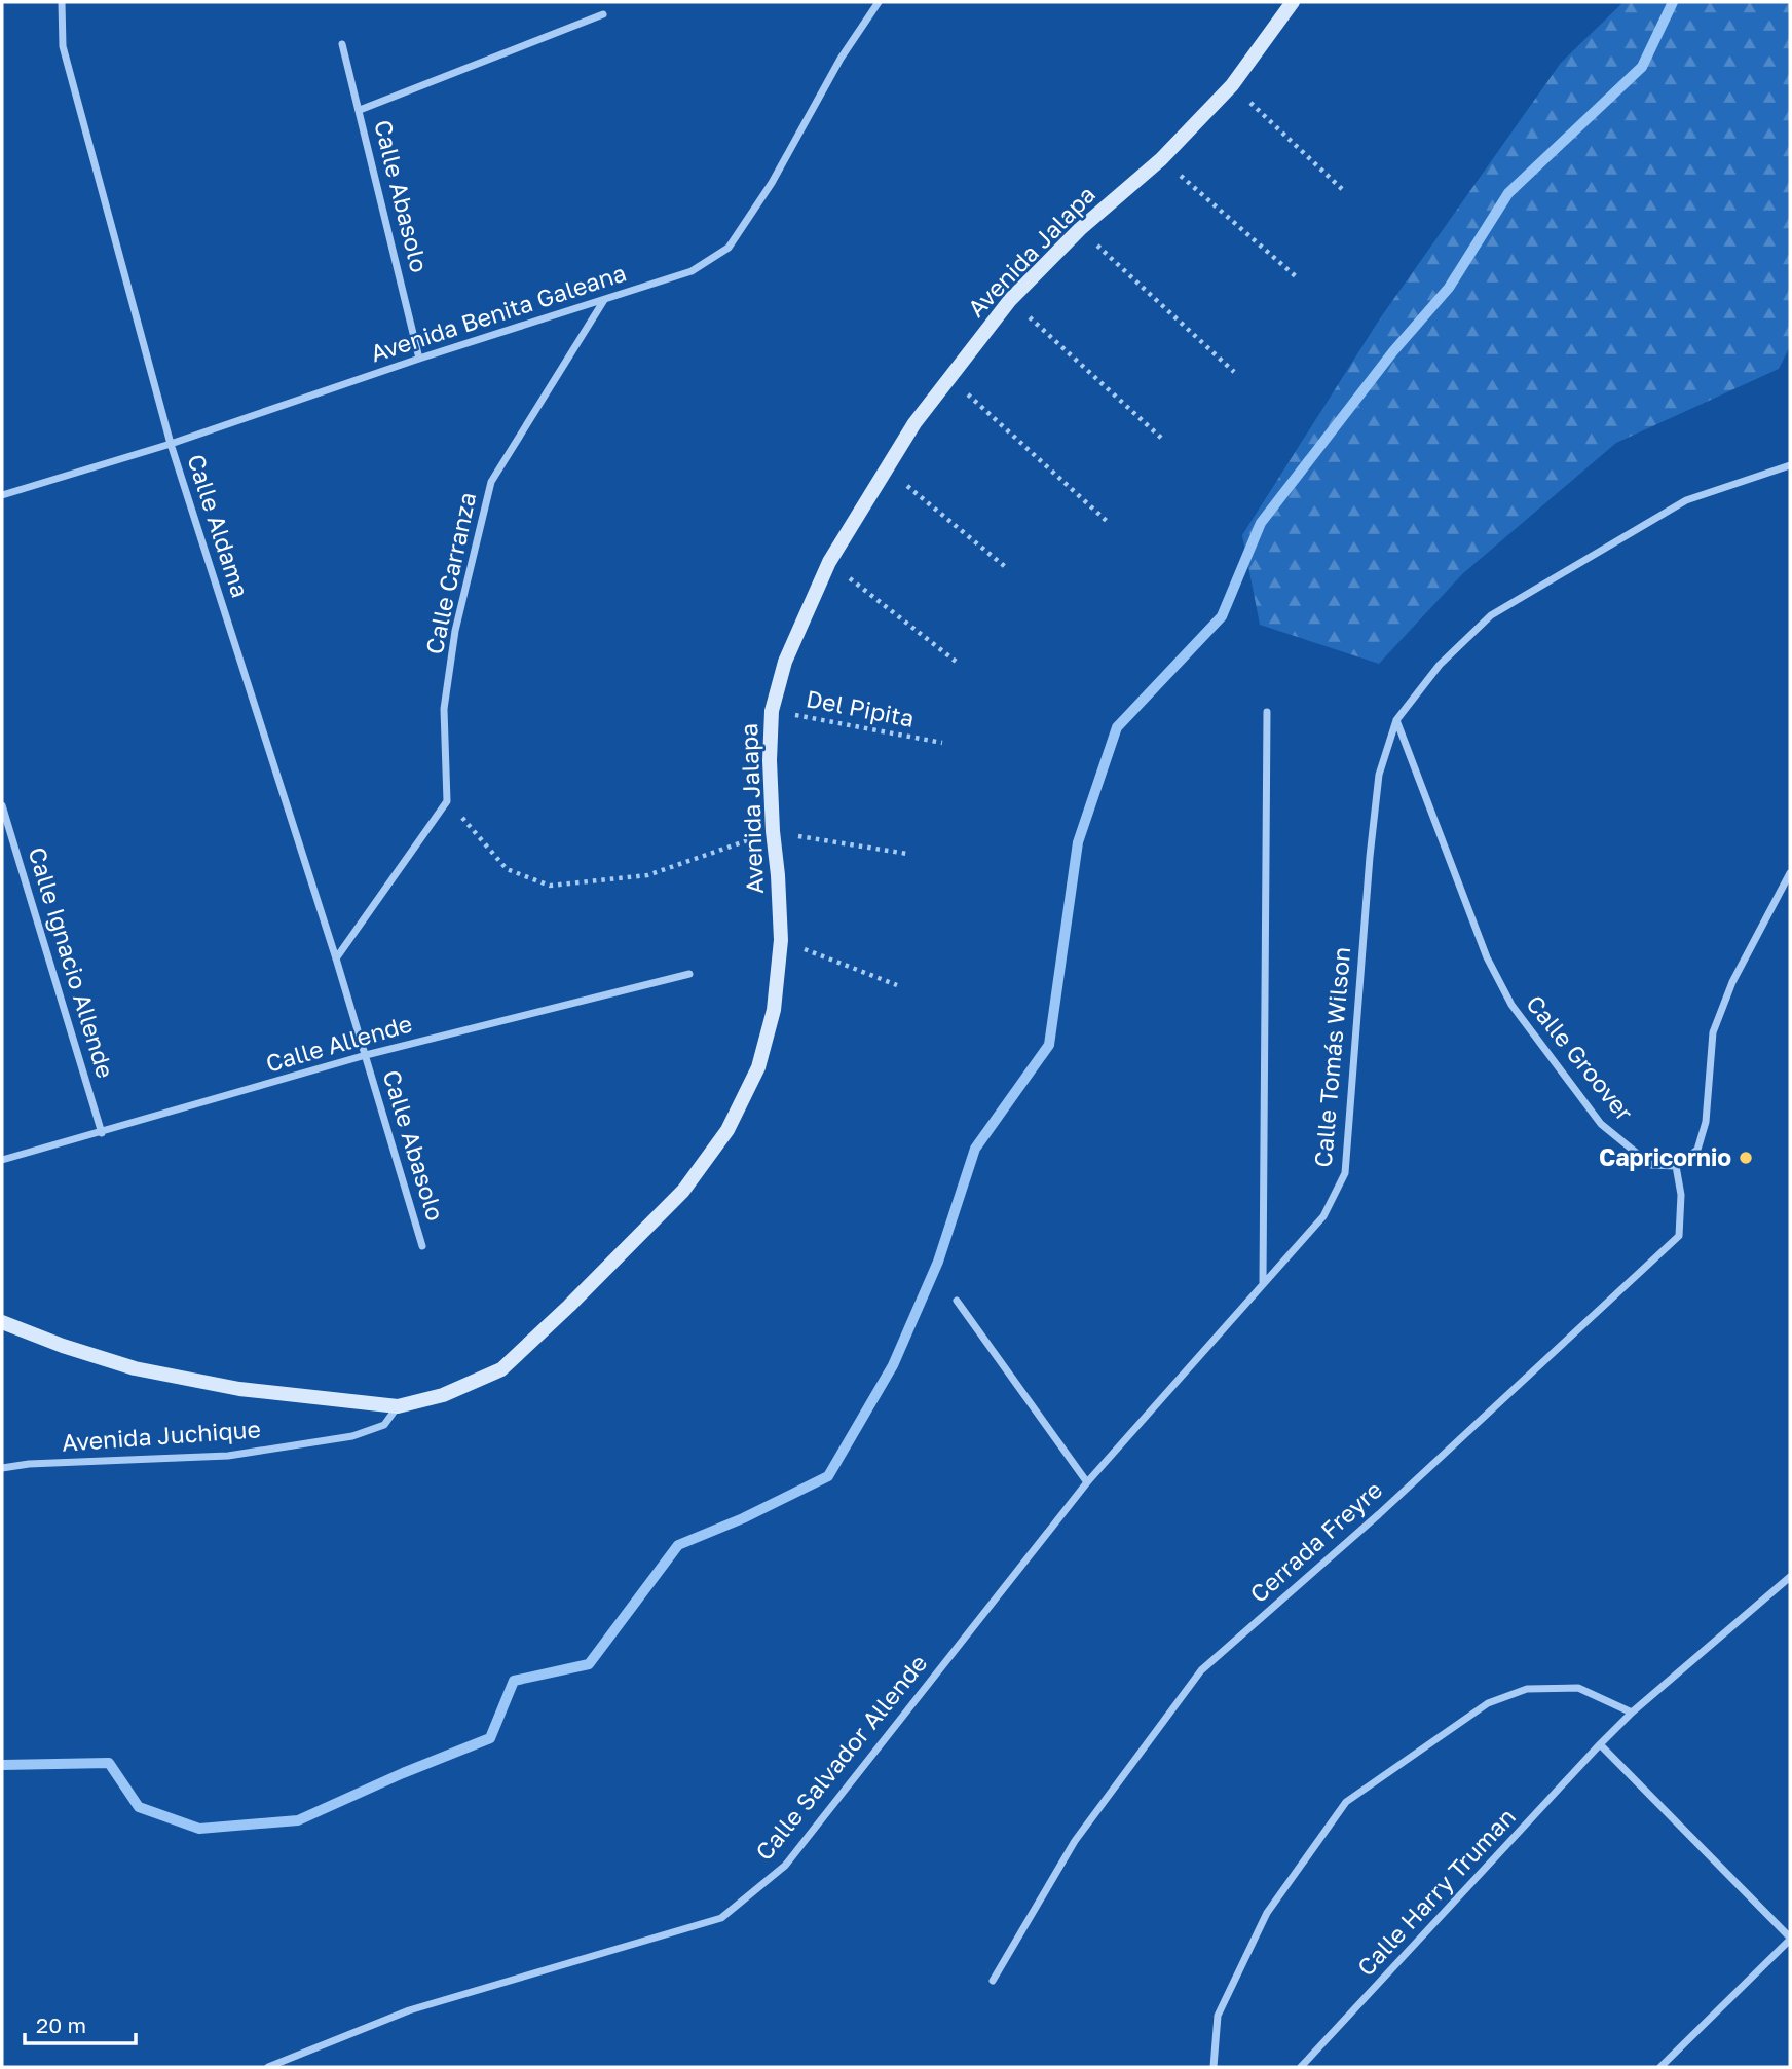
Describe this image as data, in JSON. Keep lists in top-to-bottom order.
{
  "streets": {
    "street": [
      "Calle Abasolo",
      "Avenida Jalapa",
      "Avenida Benita Galeana",
      "Calle Aldama",
      "Calle Carranza",
      "Calle Ignacio Allende",
      "Calle Allende",
      "Calle Tomás Wilson",
      "Calle Groover",
      "Avenida Juchique",
      "Cerrada Freyre",
      "Calle Salvador Allende",
      "Calle Harry Truman"
    ],
    "path": ["Del Pipita"]
  },
  "crossings": [
    ["Calle Abasolo", "Avenida Benita Galeana"],
    ["Calle Abasolo", "Calle Aldama"],
    ["Calle Abasolo", "Calle Allende"],
    ["Avenida Jalapa", "Del Pipita"],
    ["Avenida Jalapa", "Avenida Juchique"],
    ["Avenida Benita Galeana", "Calle Aldama"],
    ["Avenida Benita Galeana", "Calle Carranza"],
    ["Calle Aldama", "Calle Allende"],
    ["Calle Ignacio Allende", "Calle Allende"],
    ["Calle Tomás Wilson", "Calle Groover"],
    ["Calle Tomás Wilson", "Calle Salvador Allende"],
    ["Calle Groover", "Cerrada Freyre"]
  ],
  "places": ["Capricornio"],
  "scale_bar": "20 m"
}
